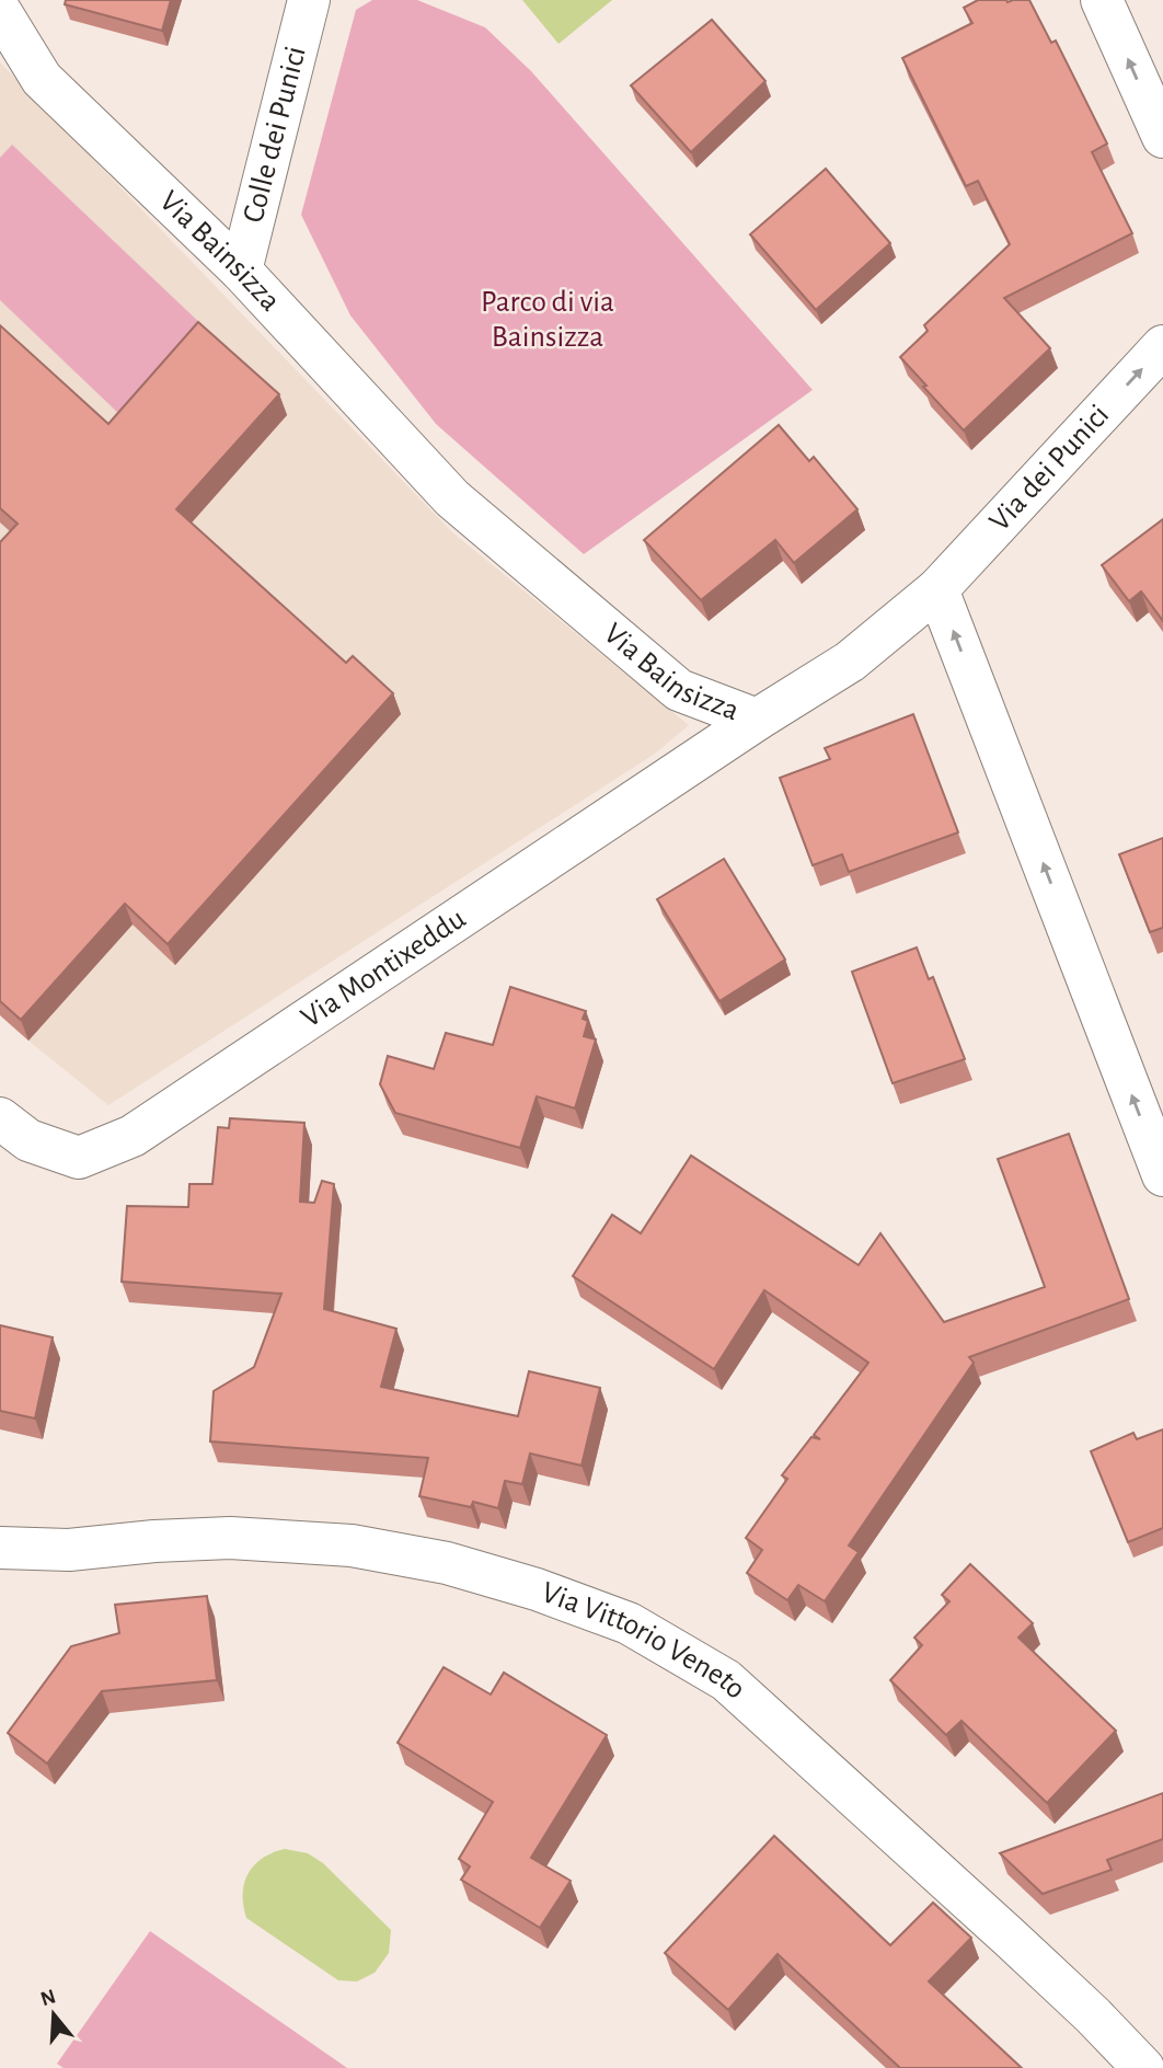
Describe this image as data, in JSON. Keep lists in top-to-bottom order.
{
  "streets": {
    "street": [
      "Colle dei Punici",
      "Via Bainsizza",
      "Via dei Punici",
      "Via Montixeddu",
      "Via Vittorio Veneto"
    ]
  },
  "crossings": [
    ["Colle dei Punici", "Via Bainsizza"],
    ["Via Bainsizza", "Via dei Punici"],
    ["Via Bainsizza", "Via Montixeddu"]
  ],
  "one_way": ["Via dei Punici"],
  "parks": ["Parco di via Bainsizza"],
  "north": "top"
}
